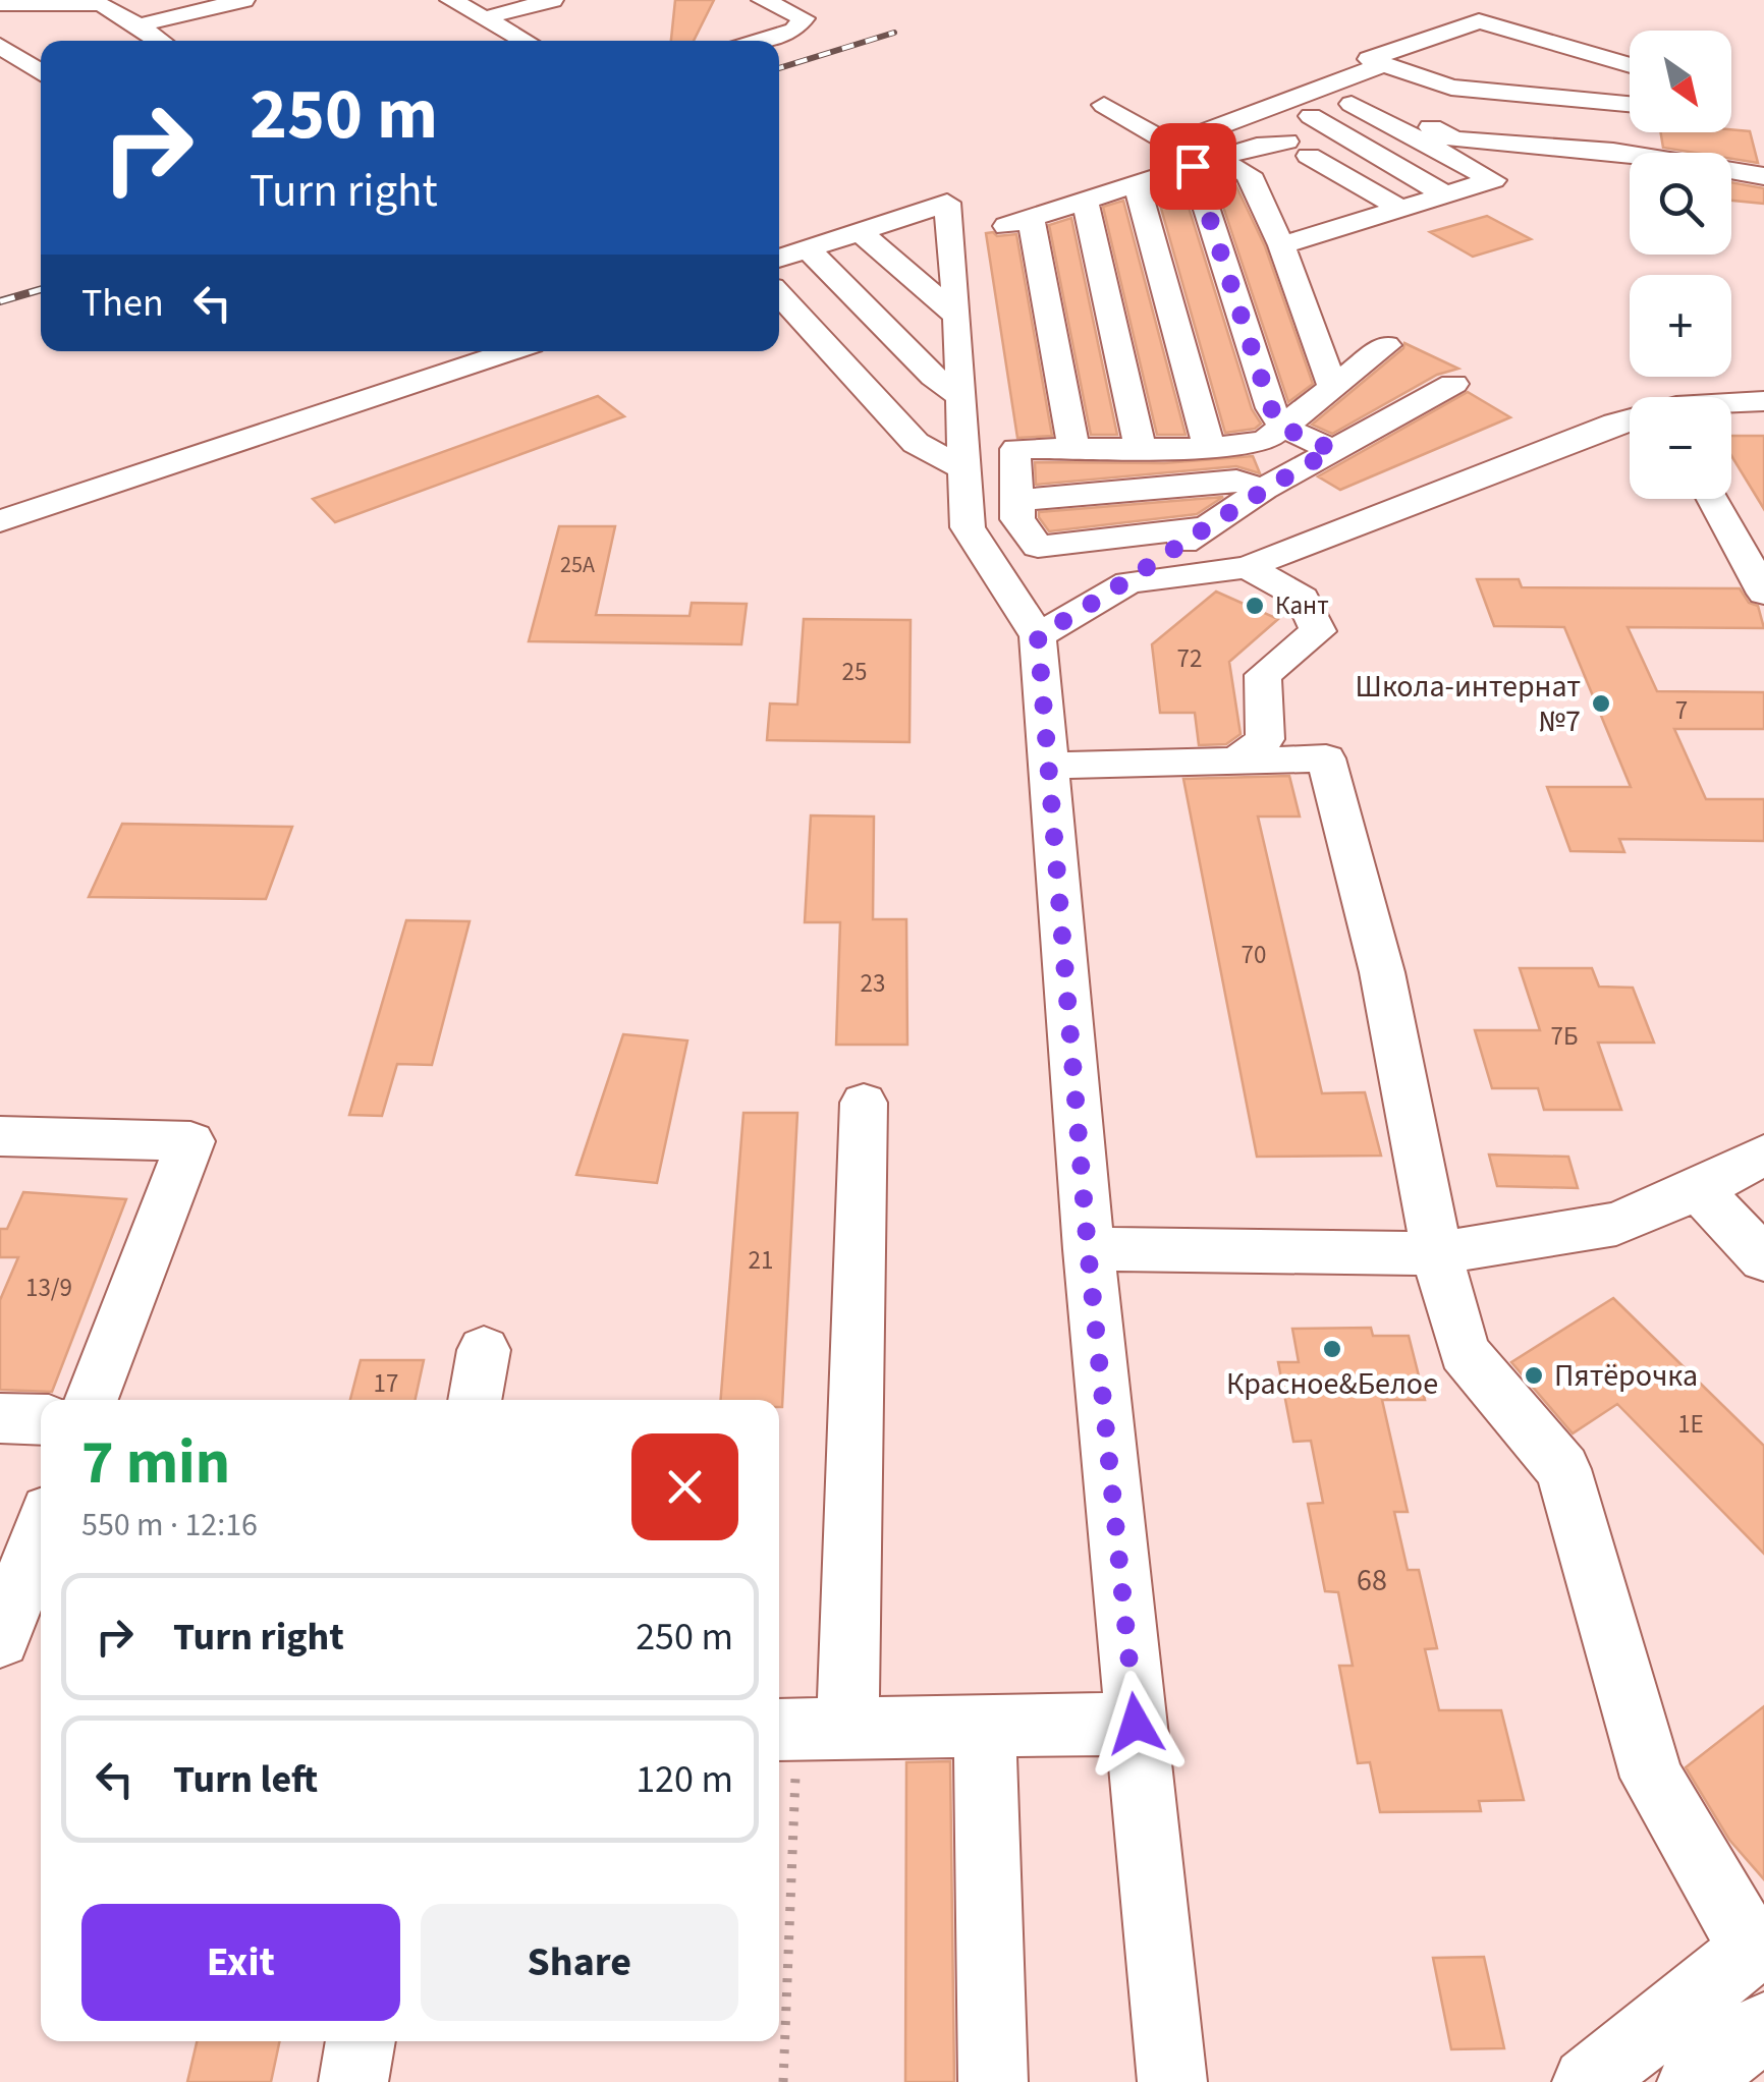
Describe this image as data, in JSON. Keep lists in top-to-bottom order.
{
  "places": [
    "Кант",
    "Школа-интернат №7",
    "Красное&Белое",
    "Пятёрочка"
  ],
  "house_numbers": [
    "25А",
    "72",
    "25",
    "7",
    "70",
    "23",
    "7Б",
    "21",
    "13/9",
    "17",
    "1Е",
    "68"
  ],
  "north": "bottom right",
  "page": {
    "map_buttons": ["+", "−"],
    "turn": ["250 m", "Turn right"],
    "then": "Then",
    "heading": ["7 min", "550 m · 12:16"],
    "list": [
      {
        "name": "Turn right",
        "value": "250 m"
      },
      {
        "name": "Turn left",
        "value": "120 m"
      }
    ],
    "buttons": ["Exit", "Share"]
  }
}
